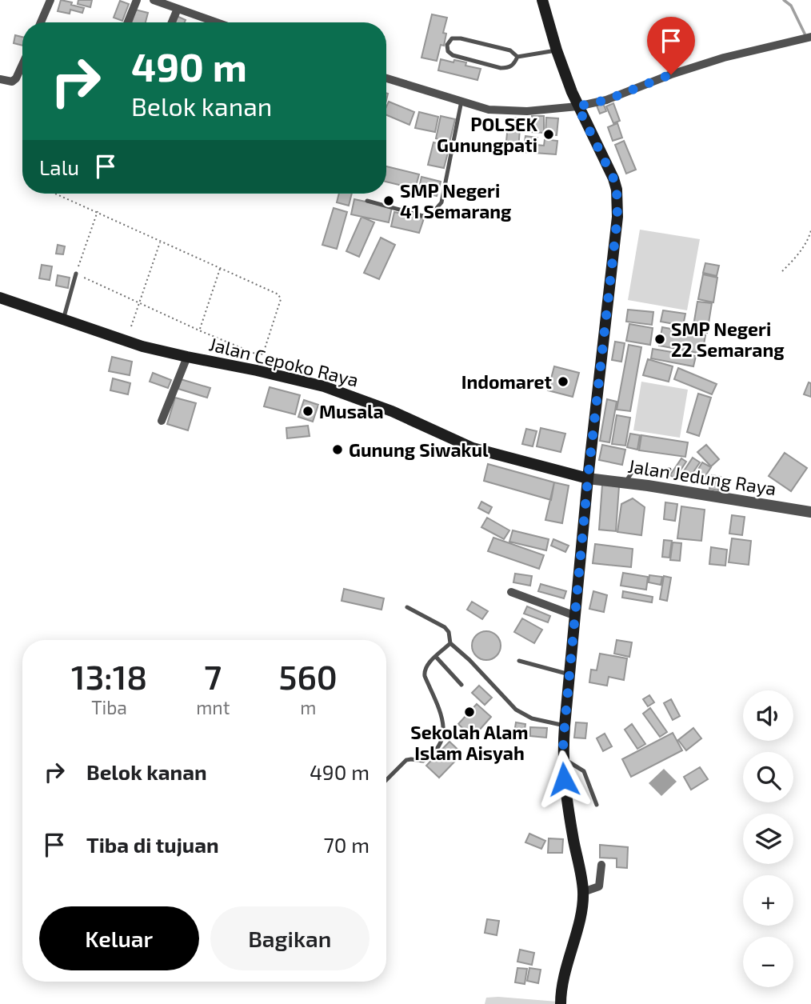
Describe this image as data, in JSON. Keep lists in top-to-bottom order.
{
  "streets": {
    "main road": ["Jalan Cepoko Raya"],
    "street": ["Jalan Jedung Raya"]
  },
  "crossings": [
    ["Jalan Cepoko Raya", "Jalan Jedung Raya"]
  ],
  "places": [
    "POLSEK Gunungpati",
    "SMP Negeri 41 Semarang",
    "SMP Negeri 22 Semarang",
    "Indomaret",
    "Musala",
    "Gunung Siwakul",
    "Sekolah Alam Islam Aisyah"
  ],
  "page": {
    "turn": ["490 m", "Belok kanan"],
    "then": "Lalu",
    "eta": [
      "13:18",
      "Tiba",
      "7",
      "mnt",
      "560",
      "m"
    ],
    "map_buttons": ["+", "−"],
    "list": [
      {
        "name": "Belok kanan",
        "value": "490 m"
      },
      {
        "name": "Tiba di tujuan",
        "value": "70 m"
      }
    ],
    "buttons": ["Keluar", "Bagikan"]
  }
}
